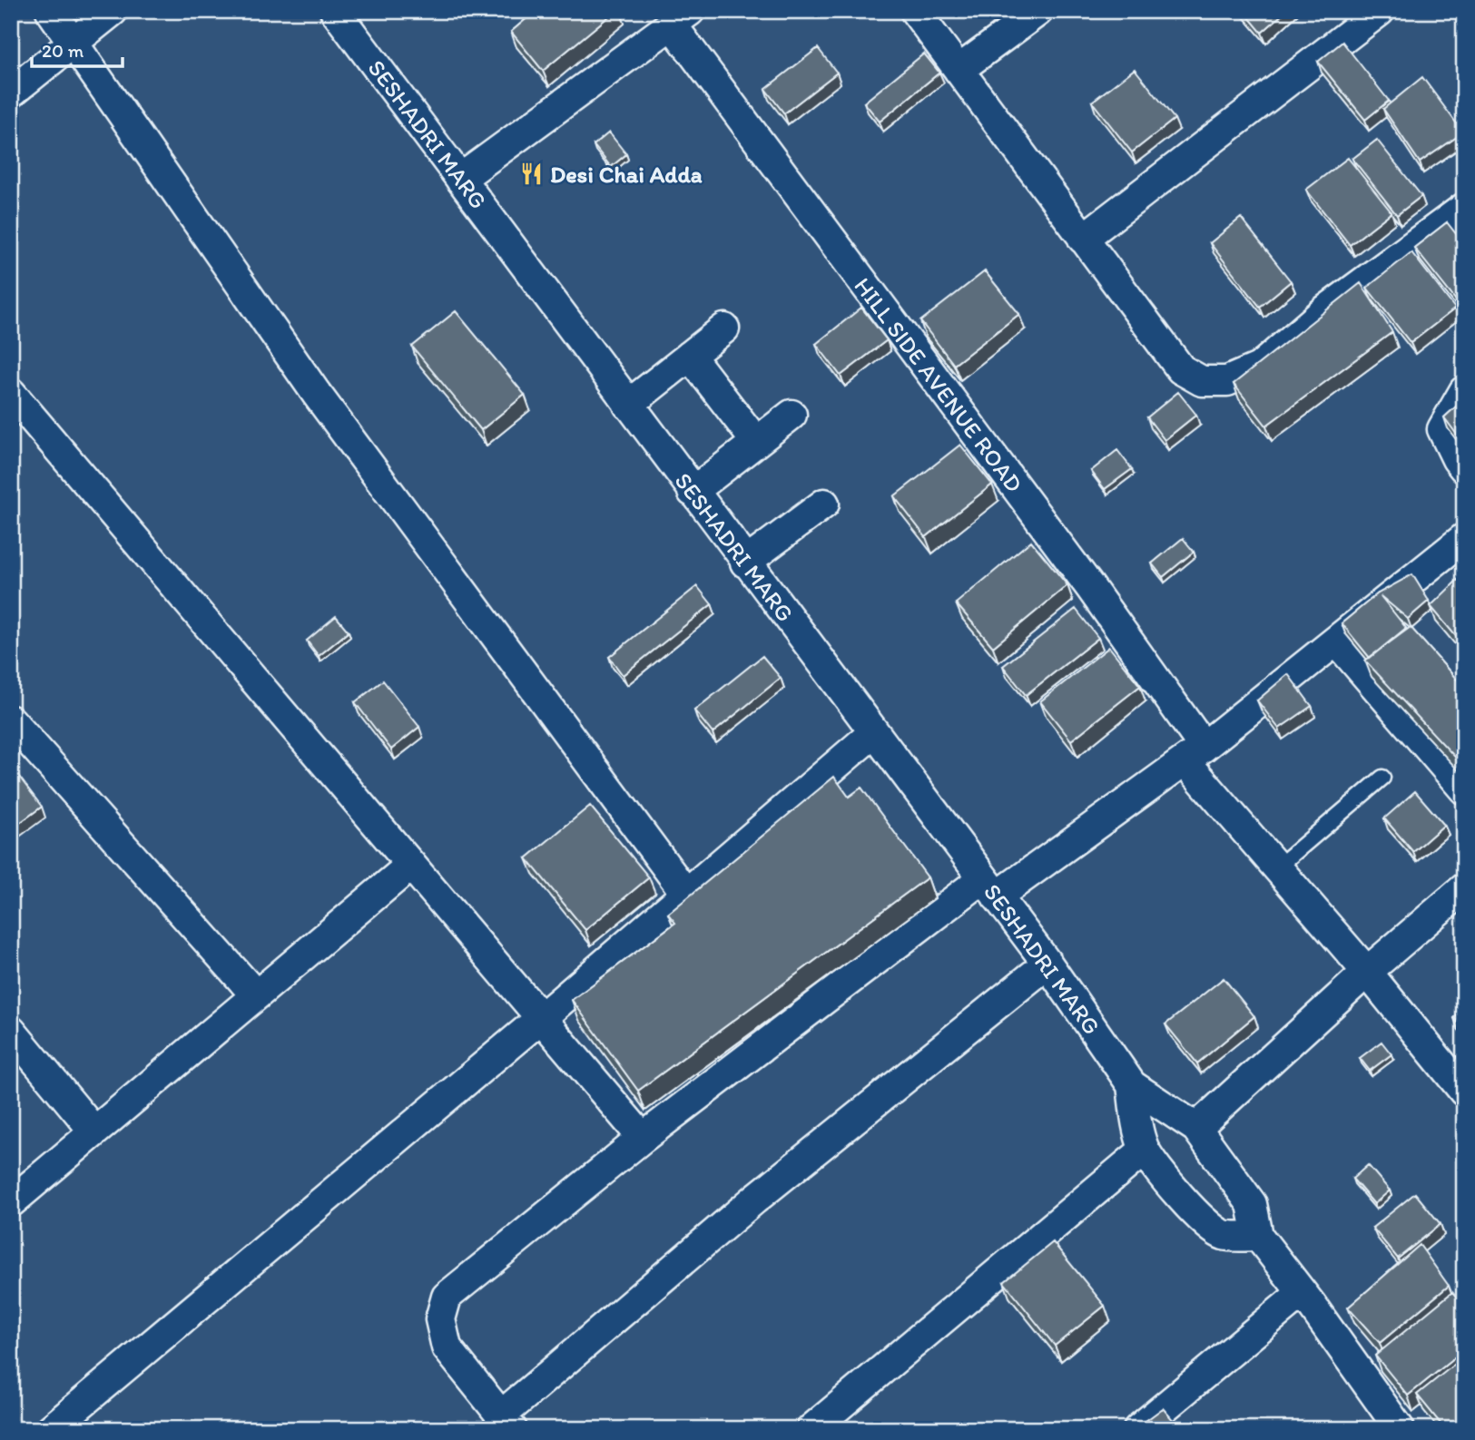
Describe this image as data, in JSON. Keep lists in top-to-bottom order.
{
  "streets": {
    "street": ["SESHADRI MARG", "HILL SIDE AVENUE ROAD"]
  },
  "places": {
    "restaurant": ["Desi Chai Adda"]
  },
  "scale_bar": "20 m"
}
